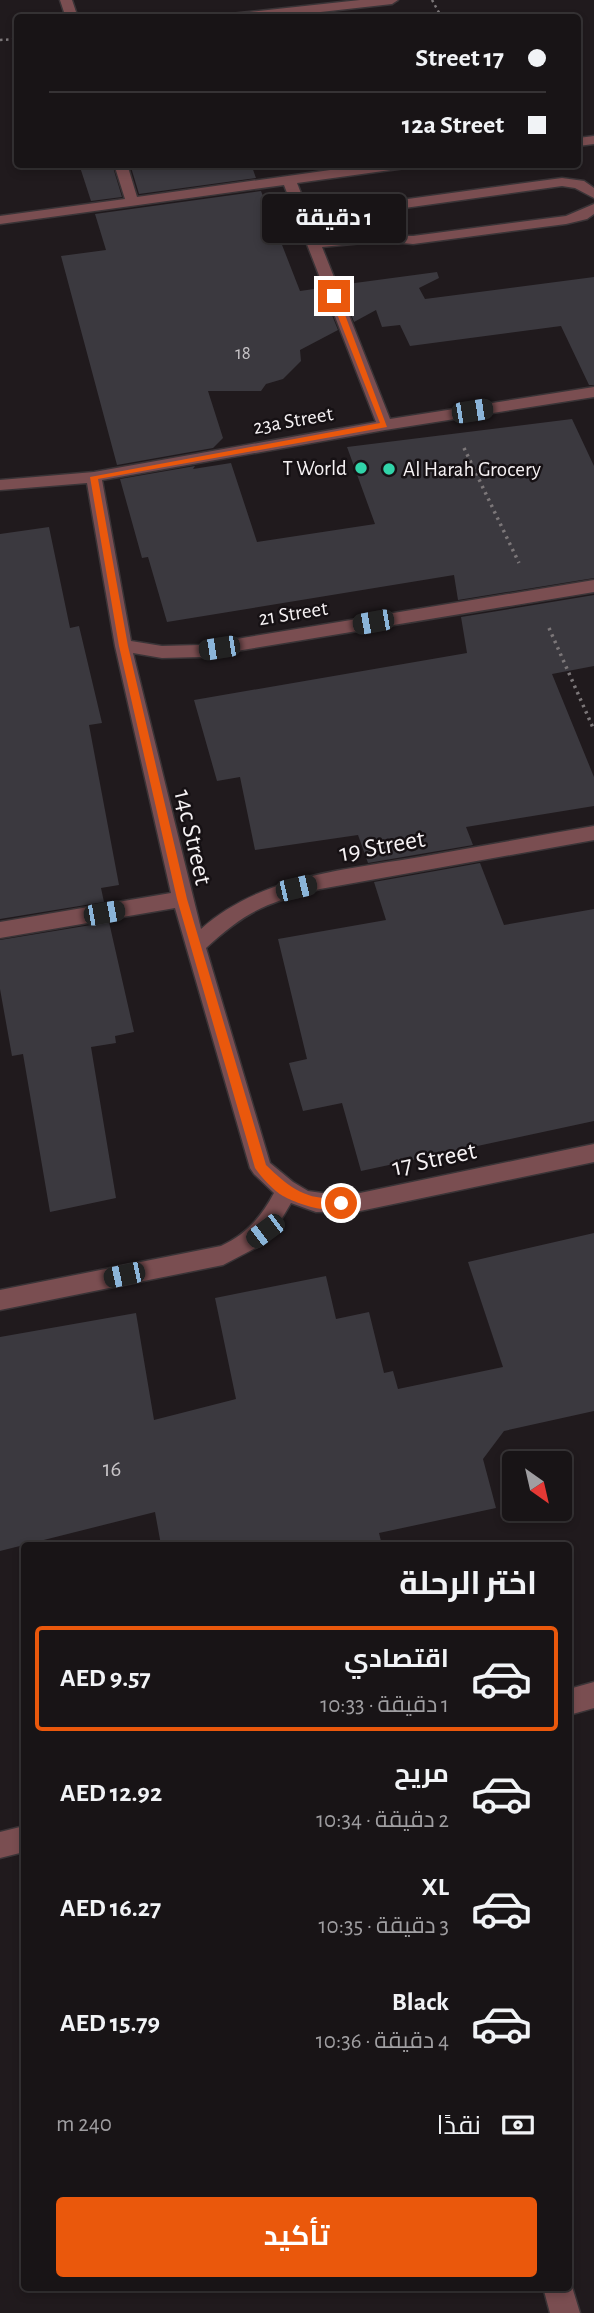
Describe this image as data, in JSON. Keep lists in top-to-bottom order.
{
  "streets": {
    "street": [
      "23a Street",
      "21 Street",
      "14c Street",
      "19 Street",
      "17 Street"
    ]
  },
  "crossings": [
    ["23a Street", "14c Street"],
    ["21 Street", "14c Street"],
    ["14c Street", "19 Street"],
    ["14c Street", "17 Street"]
  ],
  "places": ["T World", "Al Harah Grocery"],
  "house_numbers": ["18", "16"],
  "north": "bottom right",
  "page": {
    "banner": ["17 Street", "12a Street"],
    "bubble": "1 دقيقة",
    "heading": "اختر الرحلة",
    "list": [
      {
        "name": "اقتصادي",
        "note": "1 دقيقة · 10:33",
        "value": "AED 9.57"
      },
      {
        "name": "مريح",
        "note": "2 دقيقة · 10:34",
        "value": "AED 12.92"
      },
      {
        "name": "XL",
        "note": "3 دقيقة · 10:35",
        "value": "AED 16.27"
      },
      {
        "name": "Black",
        "note": "4 دقيقة · 10:36",
        "value": "AED 15.79"
      }
    ],
    "pay": ["نقدًا", "240 m"],
    "buttons": "تأكيد"
  }
}
